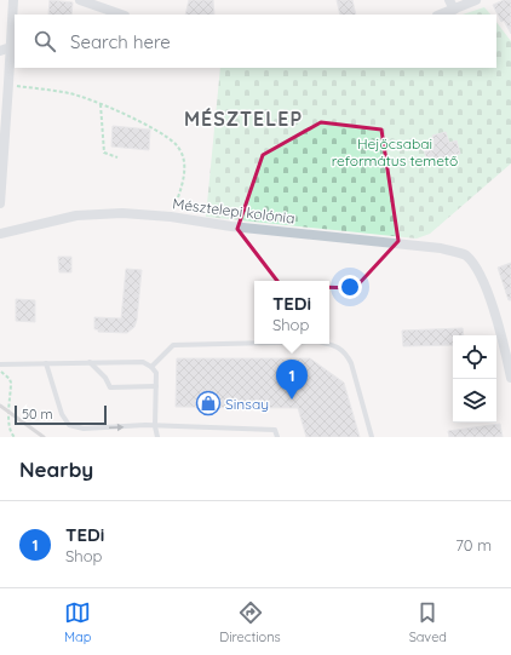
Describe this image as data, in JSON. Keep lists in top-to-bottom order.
{
  "streets": {
    "street": ["Mésztelepi kolónia"]
  },
  "districts": ["MÉSZTELEP"],
  "parks": ["Hejőcsabai református temető"],
  "places": {
    "shop": ["Sinsay"]
  },
  "scale_bar": "50 m",
  "page": {
    "search": "Search here",
    "popup": ["TEDi", "Shop"],
    "pins": "1",
    "scale": "50 m",
    "heading": "Nearby",
    "list": [
      {
        "mark": "1",
        "name": "TEDi",
        "note": "Shop",
        "value": "70 m"
      }
    ],
    "nav": ["Map", "Directions", "Saved"]
  }
}
